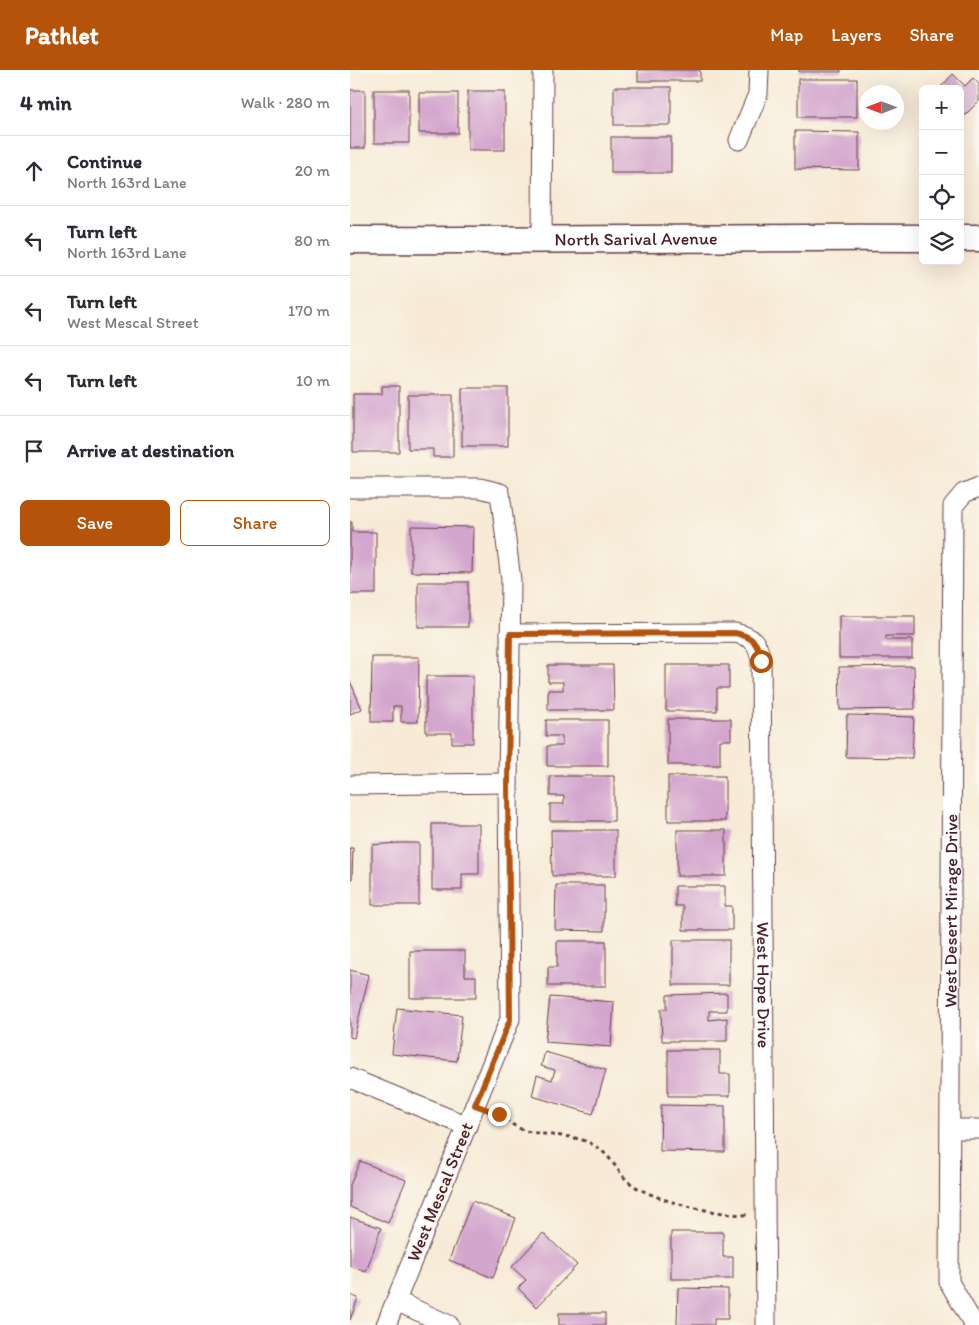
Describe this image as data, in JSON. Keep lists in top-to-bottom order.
{
  "streets": {
    "main road": ["North Sarival Avenue"],
    "street": ["West Desert Mirage Drive", "West Hope Drive", "West Mescal Street"]
  },
  "crossings": [
    ["West Hope Drive", "West Mescal Street"]
  ],
  "north": "left",
  "page": {
    "header": "Pathlet",
    "nav": ["Map", "Layers", "Share"],
    "heading": ["4 min", "Walk · 280 m"],
    "map_buttons": ["+", "−"],
    "list": [
      ["Continue", "North 163rd Lane", "20 m"],
      ["Turn left", "North 163rd Lane", "80 m"],
      ["Turn left", "West Mescal Street", "170 m"],
      ["Turn left", "10 m"],
      "Arrive at destination"
    ],
    "buttons": ["Save", "Share"]
  }
}
